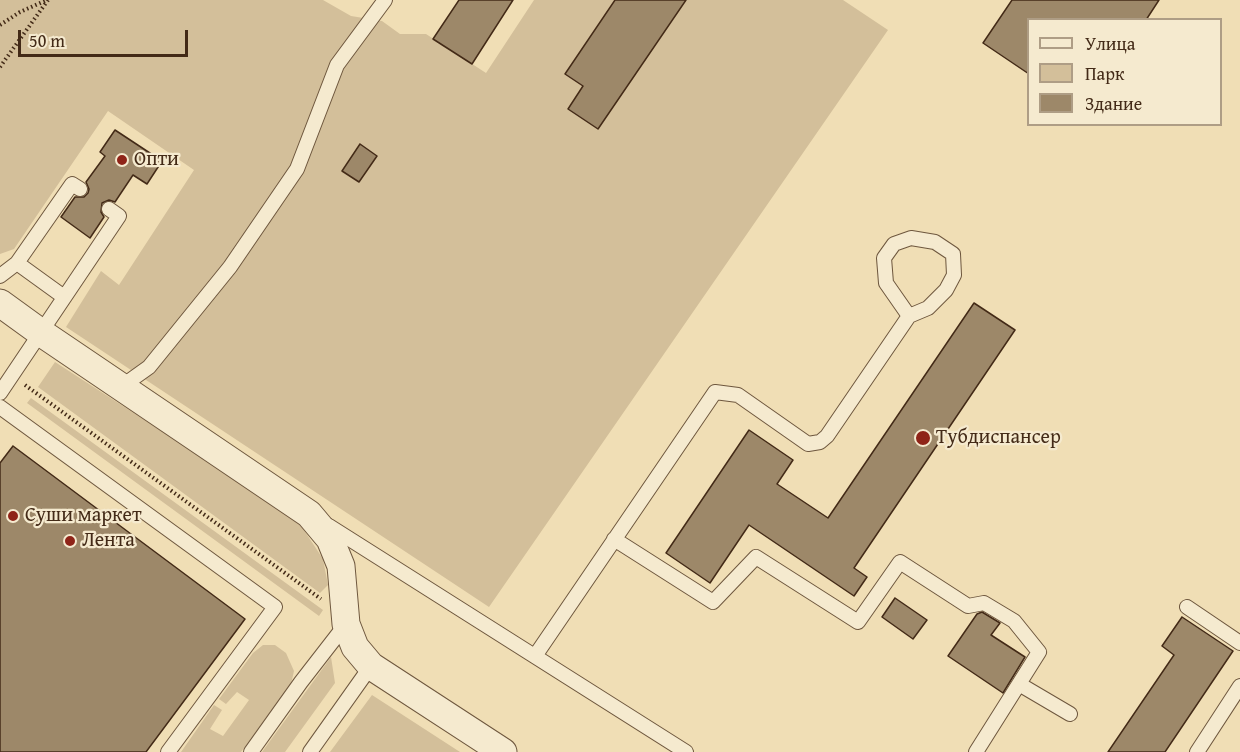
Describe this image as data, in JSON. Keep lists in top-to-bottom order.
{
  "places": [
    "Опти",
    "Тубдиспансер",
    "Суши маркет",
    "Лента"
  ],
  "legend": ["Улица", "Парк", "Здание"],
  "scale_bar": "50 m"
}
